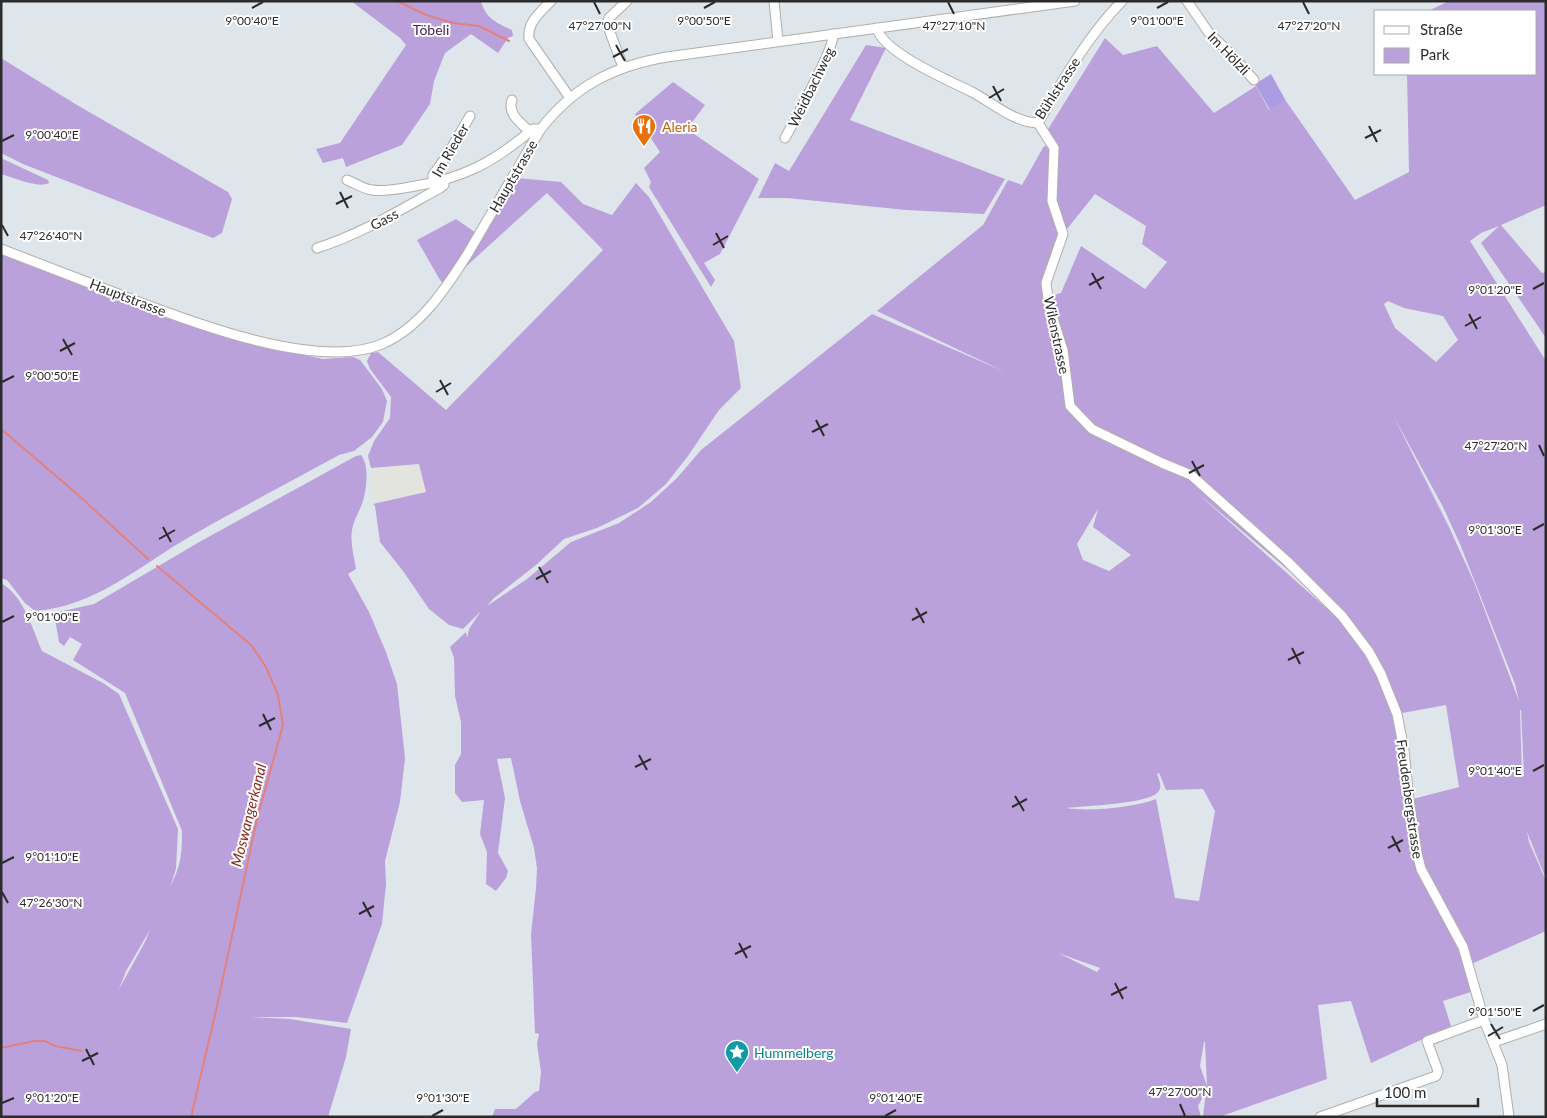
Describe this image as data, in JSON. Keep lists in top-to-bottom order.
{
  "streets": {
    "street": [
      "Im Hölzli",
      "Weidbachweg",
      "Bühlstrasse",
      "Im Rieder",
      "Hauptstrasse",
      "Gass",
      "Wilenstrasse",
      "Freudenbergstrasse"
    ]
  },
  "crossings": [
    ["Weidbachweg", "Hauptstrasse"],
    ["Bühlstrasse", "Hauptstrasse"],
    ["Bühlstrasse", "Wilenstrasse"],
    ["Wilenstrasse", "Freudenbergstrasse"]
  ],
  "water": ["Moswangerkanal"],
  "parks": ["Töbeli"],
  "places": {
    "restaurant": ["Aleria"],
    "place": ["Hummelberg"]
  },
  "legend": ["Straße", "Park"],
  "scale_bar": "100 m",
  "coordinates": [
    "9°00'40\"E",
    "9°00'50\"E",
    "9°01'00\"E",
    "47°27'00\"N",
    "47°27'10\"N",
    "47°27'20\"N",
    "47°26'40\"N",
    "9°01'20\"E",
    "9°01'30\"E",
    "9°01'40\"E",
    "9°01'10\"E",
    "47°26'30\"N",
    "9°01'50\"E"
  ]
}
